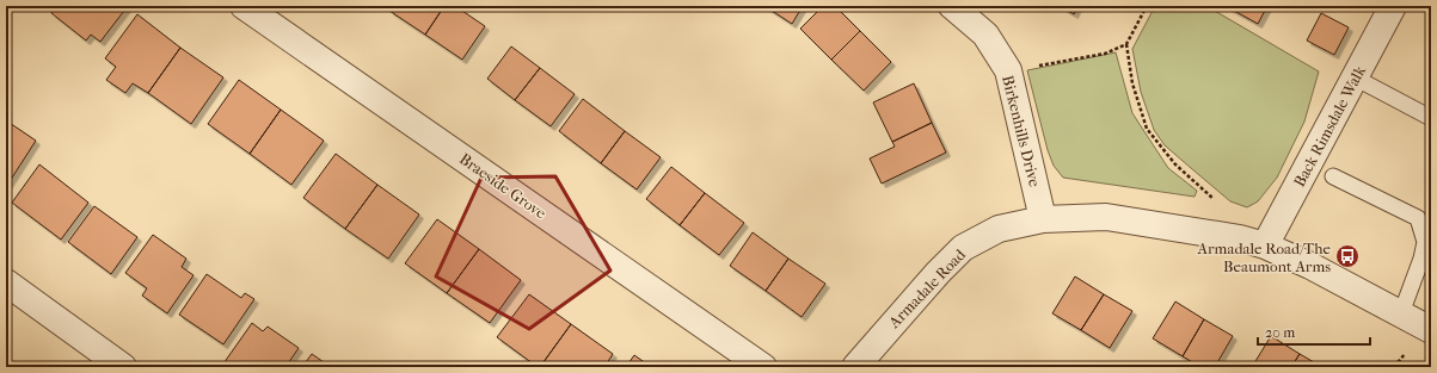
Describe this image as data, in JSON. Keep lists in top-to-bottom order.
{
  "streets": {
    "street": [
      "Back Rimsdale Walk",
      "Birkenhills Drive",
      "Braeside Grove",
      "Armadale Road"
    ]
  },
  "crossings": [
    ["Back Rimsdale Walk", "Armadale Road"],
    ["Birkenhills Drive", "Armadale Road"]
  ],
  "places": {
    "bus stop": ["Armadale Road/The Beaumont Arms"]
  },
  "scale_bar": "20 m"
}
